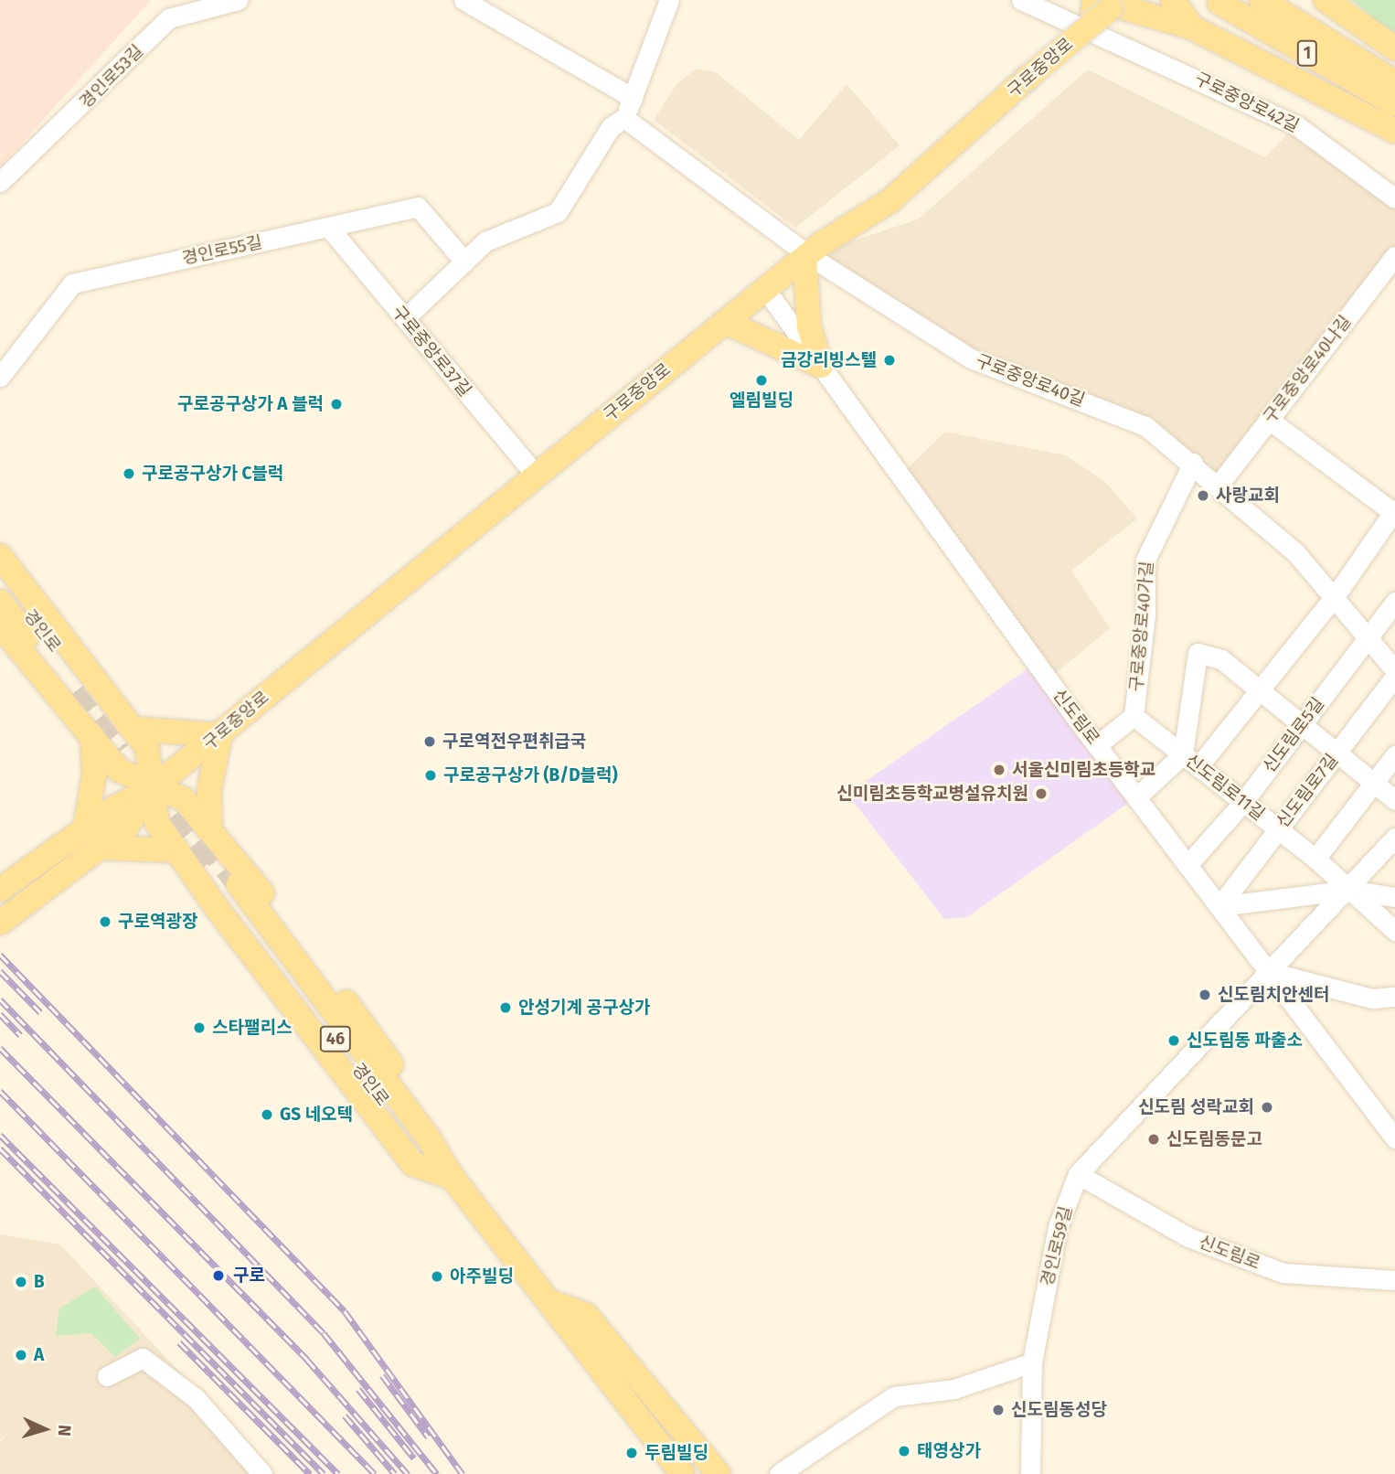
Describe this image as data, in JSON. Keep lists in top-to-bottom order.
{
  "streets": {
    "main road": [
      "1",
      "구로중앙로",
      "경인로",
      "46"
    ],
    "street": [
      "경인로53길",
      "구로중앙로42길",
      "경인로55길",
      "구로중앙로37길",
      "구로중앙로40나길",
      "구로중앙로40길",
      "구로중앙로40가길",
      "신도림로",
      "신도림로5길",
      "신도림로11길",
      "신도림로7길",
      "경인로59길"
    ]
  },
  "crossings": [
    ["구로중앙로", "구로중앙로37길"],
    ["구로중앙로", "구로중앙로40길"],
    ["구로중앙로", "신도림로"],
    ["경인로55길", "구로중앙로37길"],
    ["구로중앙로40나길", "구로중앙로40길"],
    ["구로중앙로40길", "구로중앙로40가길"],
    ["구로중앙로40길", "신도림로5길"],
    ["구로중앙로40가길", "신도림로"],
    ["구로중앙로40가길", "신도림로11길"],
    ["신도림로", "신도림로5길"],
    ["신도림로", "신도림로7길"],
    ["신도림로", "경인로59길"],
    ["신도림로5길", "신도림로11길"],
    ["신도림로11길", "신도림로7길"]
  ],
  "places": [
    "금강리빙스텔",
    "엘림빌딩",
    "구로공구상가 A 블럭",
    "구로공구상가 C블럭",
    "사랑교회",
    "구로역전우편취급국",
    "서울신미림초등학교",
    "구로공구상가 (B/D블럭)",
    "신미림초등학교병설유치원",
    "구로역광장",
    "신도림치안센터",
    "안성기계 공구상가",
    "스타팰리스",
    "신도림동 파출소",
    "신도림 성락교회",
    "GS 네오텍",
    "신도림동문고",
    "구로",
    "아주빌딩",
    "B",
    "A",
    "신도림동성당",
    "태영상가",
    "두림빌딩"
  ],
  "north": "right"
}
